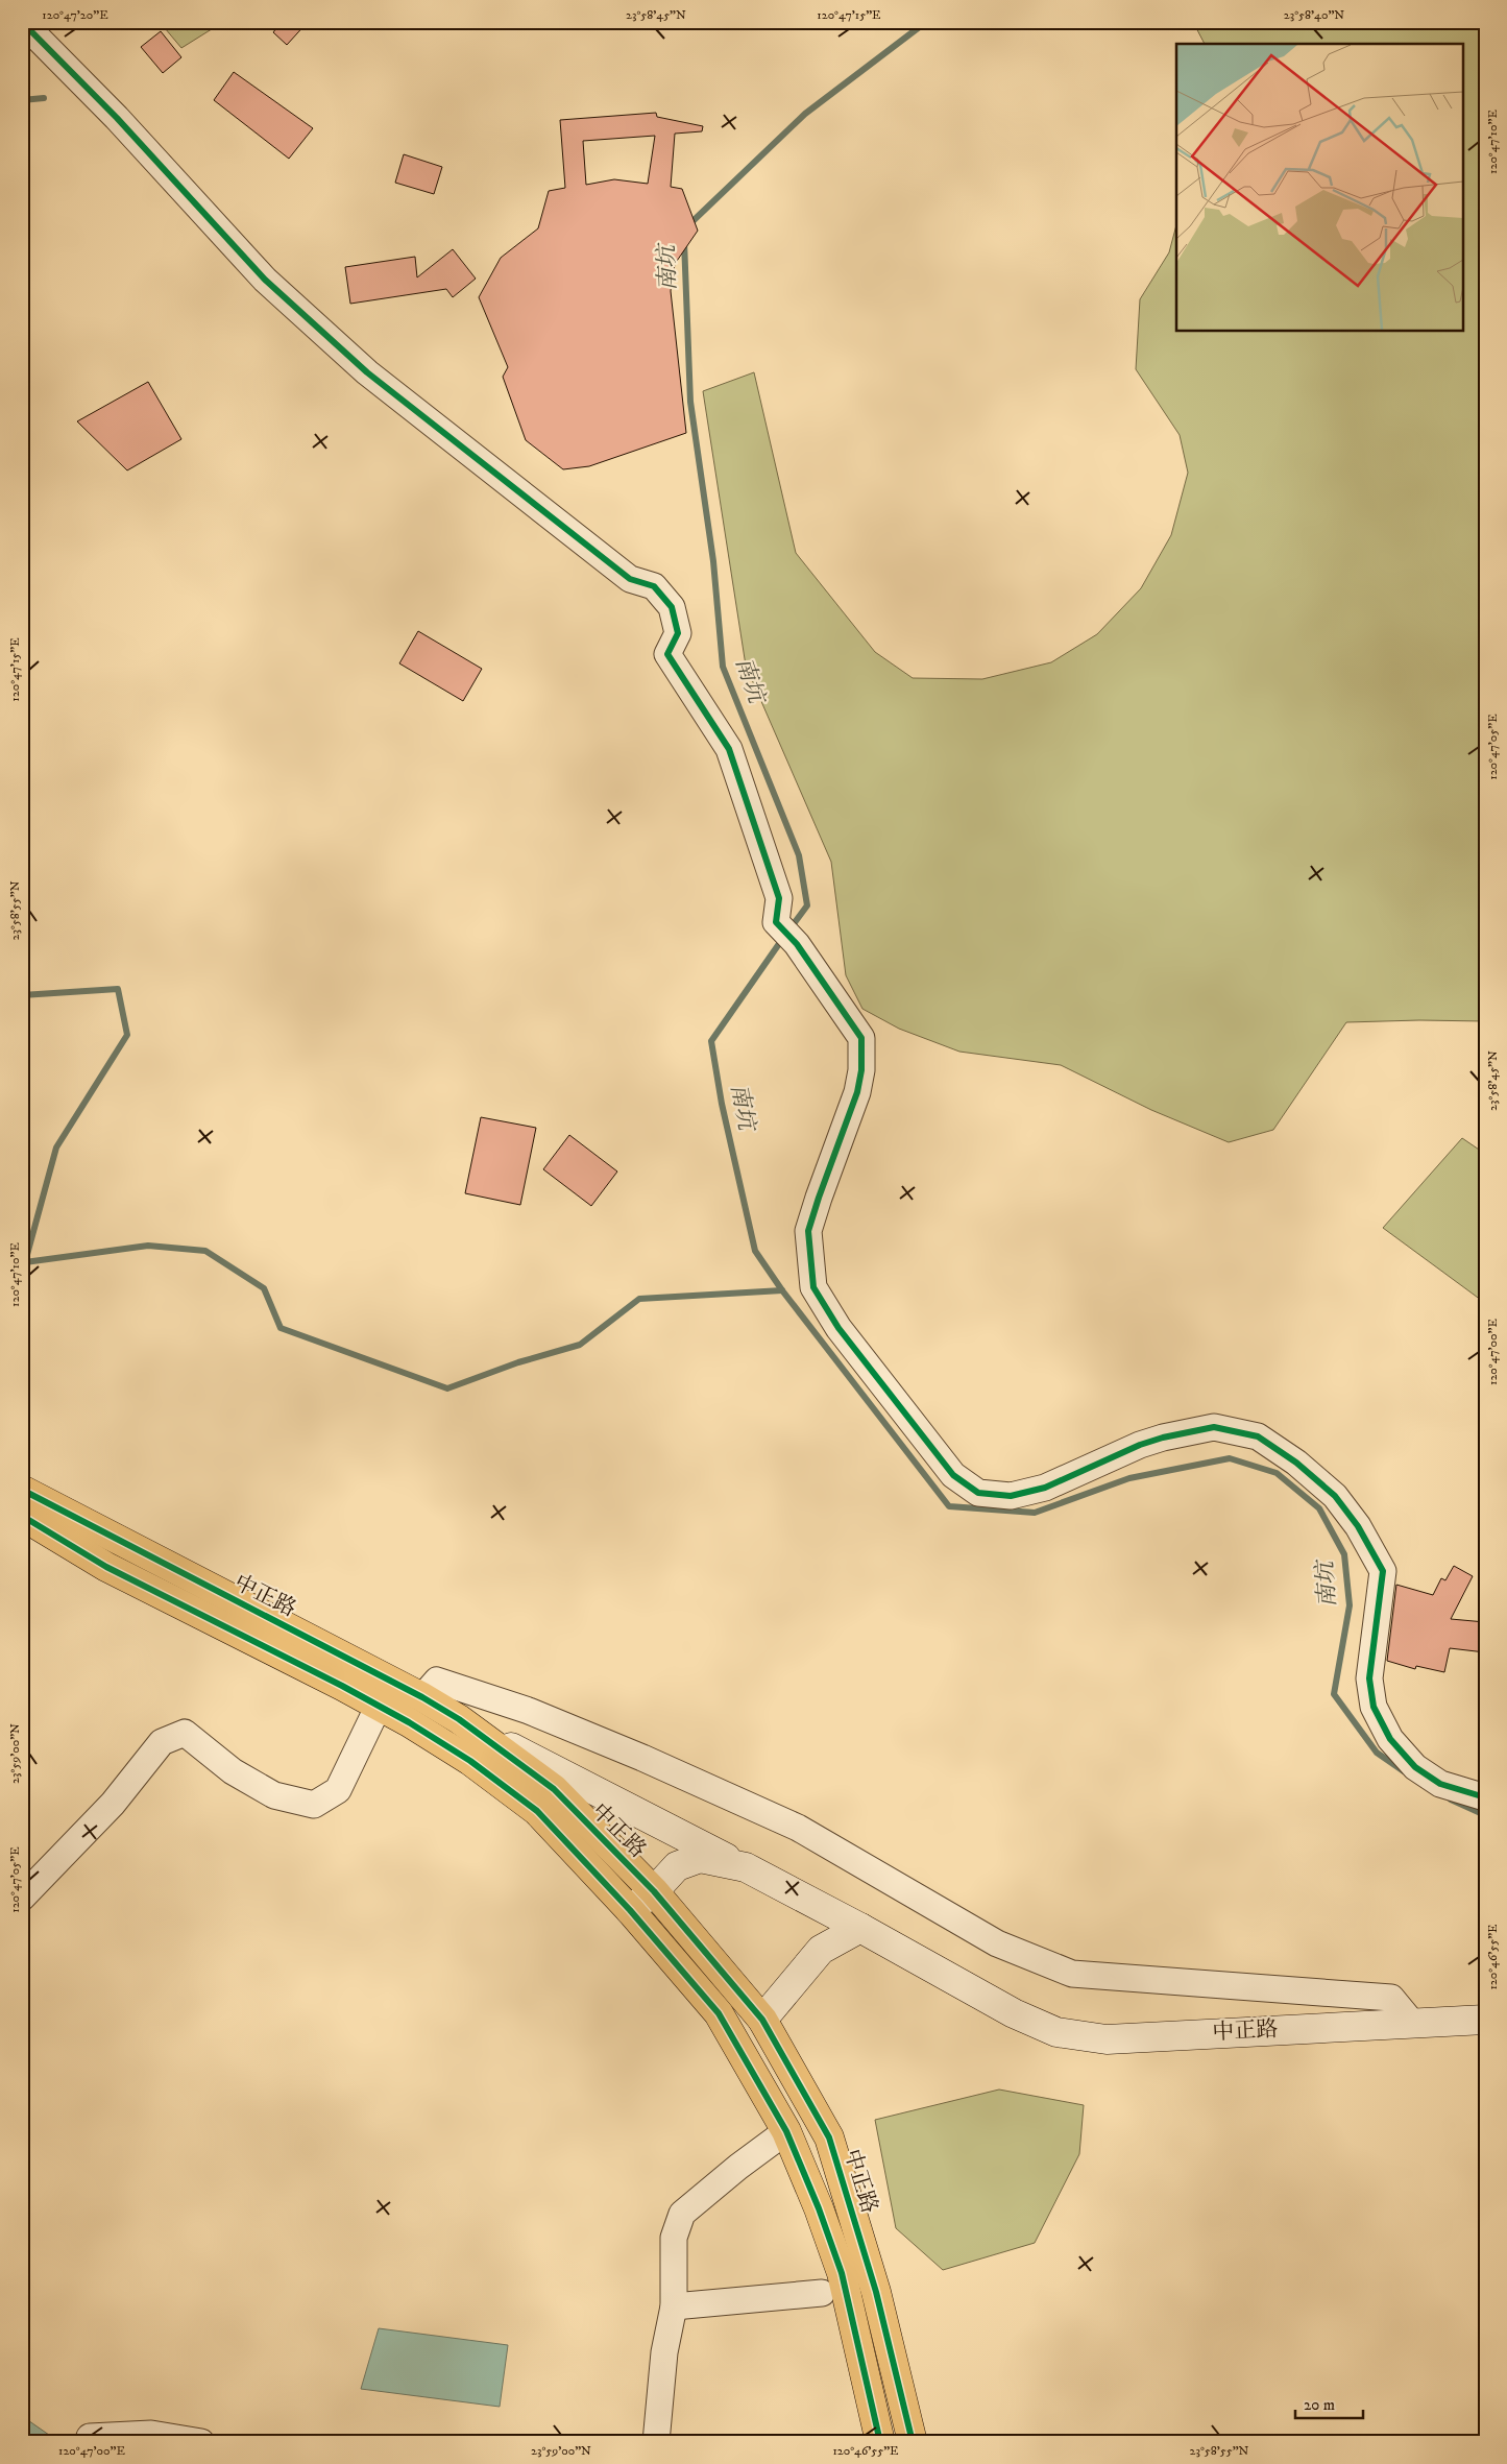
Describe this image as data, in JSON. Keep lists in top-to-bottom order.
{
  "streets": {
    "main road": ["中正路"]
  },
  "water": ["南坑"],
  "scale_bar": "20 m",
  "coordinates": [
    "120°47'20\"E",
    "23°58'45\"N",
    "120°47'15\"E",
    "23°58'40\"N",
    "120°47'10\"E",
    "120°47'05\"E",
    "23°58'55\"N",
    "120°47'00\"E",
    "23°59'00\"N",
    "120°46'55\"E"
  ]
}
